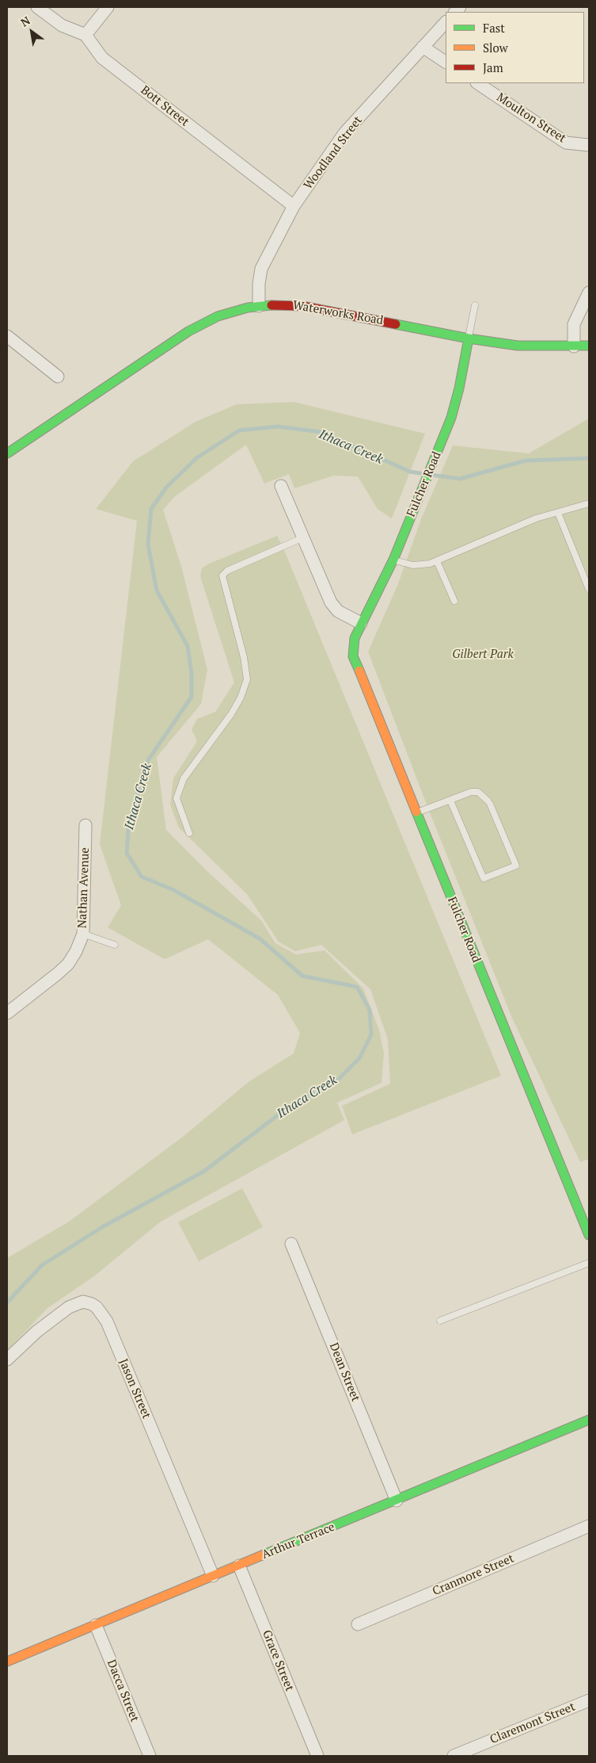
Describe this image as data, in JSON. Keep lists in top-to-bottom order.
{
  "streets": {
    "street": [
      "Bott Street",
      "Moulton Street",
      "Woodland Street",
      "Waterworks Road",
      "Fulcher Road",
      "Nathan Avenue",
      "Dean Street",
      "Jason Street",
      "Arthur Terrace",
      "Cranmore Street",
      "Grace Street",
      "Dacca Street",
      "Claremont Street"
    ]
  },
  "crossings": [
    ["Bott Street", "Woodland Street"],
    ["Woodland Street", "Waterworks Road"],
    ["Waterworks Road", "Fulcher Road"],
    ["Dean Street", "Arthur Terrace"],
    ["Jason Street", "Arthur Terrace"],
    ["Arthur Terrace", "Grace Street"],
    ["Arthur Terrace", "Dacca Street"]
  ],
  "water": ["Ithaca Creek"],
  "parks": ["Gilbert Park"],
  "legend": ["Fast", "Slow", "Jam"],
  "north": "top left"
}
